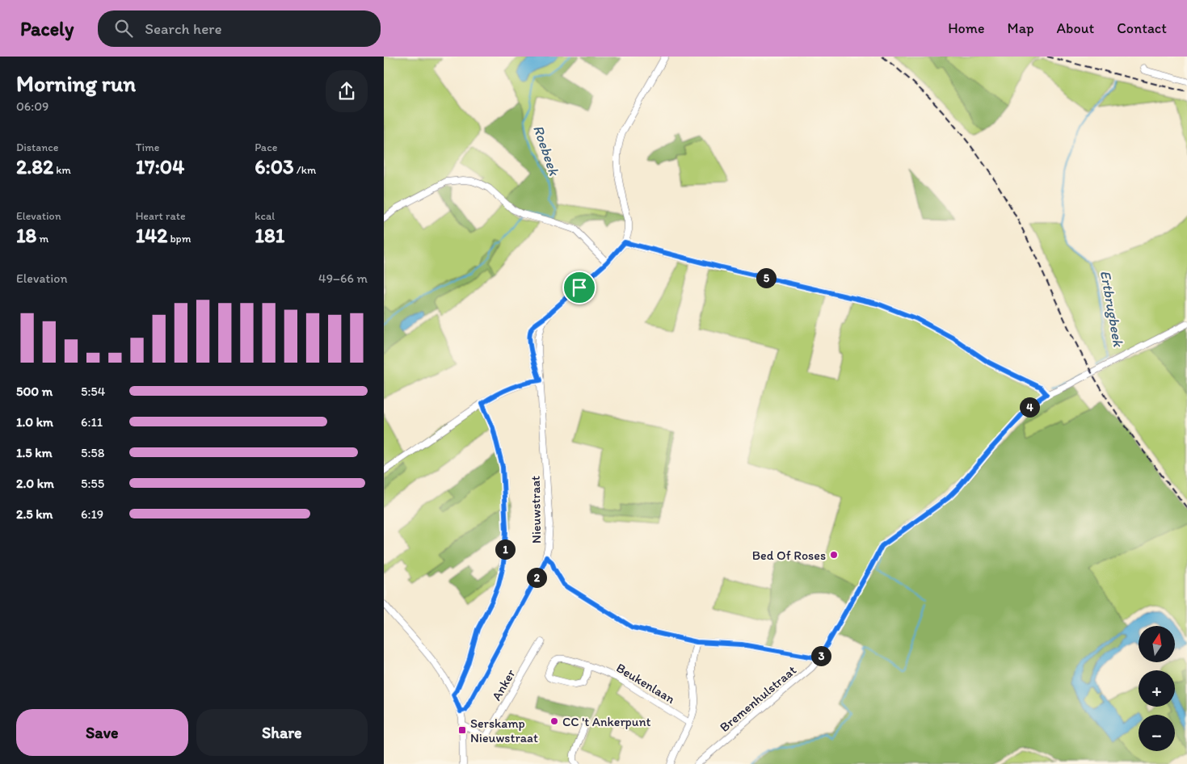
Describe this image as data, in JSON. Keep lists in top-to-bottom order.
{
  "streets": {
    "street": [
      "Nieuwstraat",
      "Beukenlaan",
      "Anker",
      "Bremenhulstraat"
    ]
  },
  "water": ["Roebeek", "Ertbrugbeek"],
  "places": {
    "other": ["Bed Of Roses", "CC 't Ankerpunt"],
    "transit": ["Serskamp Nieuwstraat"]
  },
  "north": "top",
  "page": {
    "header": "Pacely",
    "search": "Search here",
    "nav": [
      "Home",
      "Map",
      "About",
      "Contact"
    ],
    "heading": ["Morning run", "06:09"],
    "stats": [
      ["Distance", "2.82 km"],
      ["Time", "17:04"],
      ["Pace", "6:03 /km"],
      ["Elevation", "18 m"],
      ["Heart rate", "142 bpm"],
      ["kcal", "181"]
    ],
    "chart": ["Elevation", "49–66 m"],
    "pins": [
      "5",
      "4",
      "1",
      "2",
      "3"
    ],
    "list": [
      {
        "name": "500 m",
        "note": "5:54"
      },
      {
        "name": "1.0 km",
        "note": "6:11"
      },
      {
        "name": "1.5 km",
        "note": "5:58"
      },
      {
        "name": "2.0 km",
        "note": "5:55"
      },
      {
        "name": "2.5 km",
        "note": "6:19"
      }
    ],
    "map_buttons": ["+", "−"],
    "buttons": ["Save", "Share"]
  }
}
